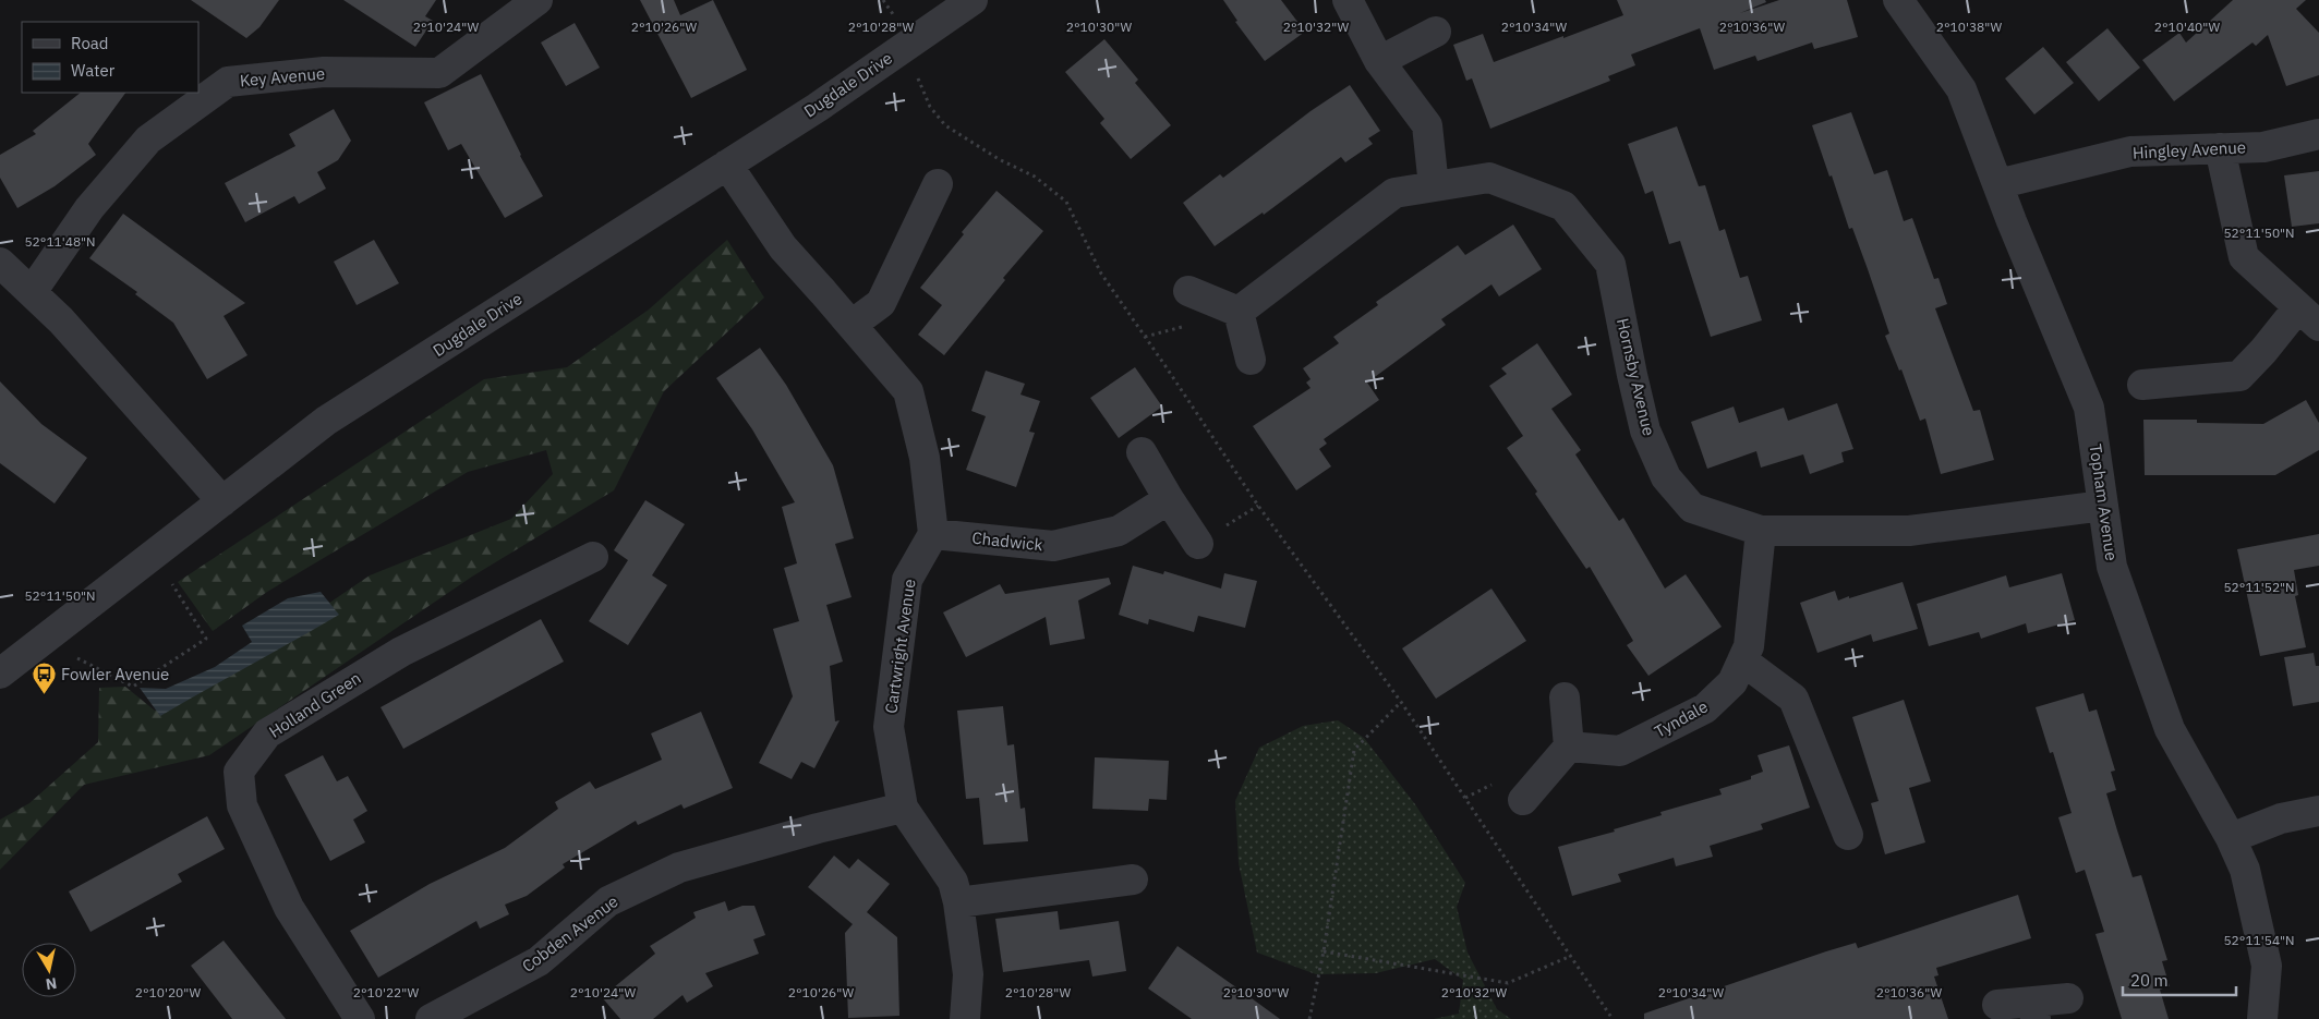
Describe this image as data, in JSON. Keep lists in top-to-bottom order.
{
  "streets": {
    "street": [
      "Key Avenue",
      "Dugdale Drive",
      "Hingley Avenue",
      "Hornsby Avenue",
      "Topham Avenue",
      "Chadwick",
      "Cartwright Avenue",
      "Holland Green",
      "Tyndale",
      "Cobden Avenue"
    ]
  },
  "crossings": [
    ["Hingley Avenue", "Topham Avenue"],
    ["Hornsby Avenue", "Topham Avenue"],
    ["Hornsby Avenue", "Tyndale"],
    ["Chadwick", "Cartwright Avenue"],
    ["Cartwright Avenue", "Cobden Avenue"]
  ],
  "places": {
    "bus stop": ["Fowler Avenue"]
  },
  "legend": ["Road", "Water"],
  "scale_bar": "20 m",
  "north": "bottom",
  "coordinates": [
    "2°10'24\"W",
    "2°10'26\"W",
    "2°10'28\"W",
    "2°10'30\"W",
    "2°10'32\"W",
    "2°10'34\"W",
    "2°10'36\"W",
    "2°10'38\"W",
    "2°10'40\"W",
    "52°11'50\"N",
    "52°11'48\"N",
    "52°11'52\"N",
    "52°11'54\"N",
    "2°10'20\"W",
    "2°10'22\"W"
  ]
}
